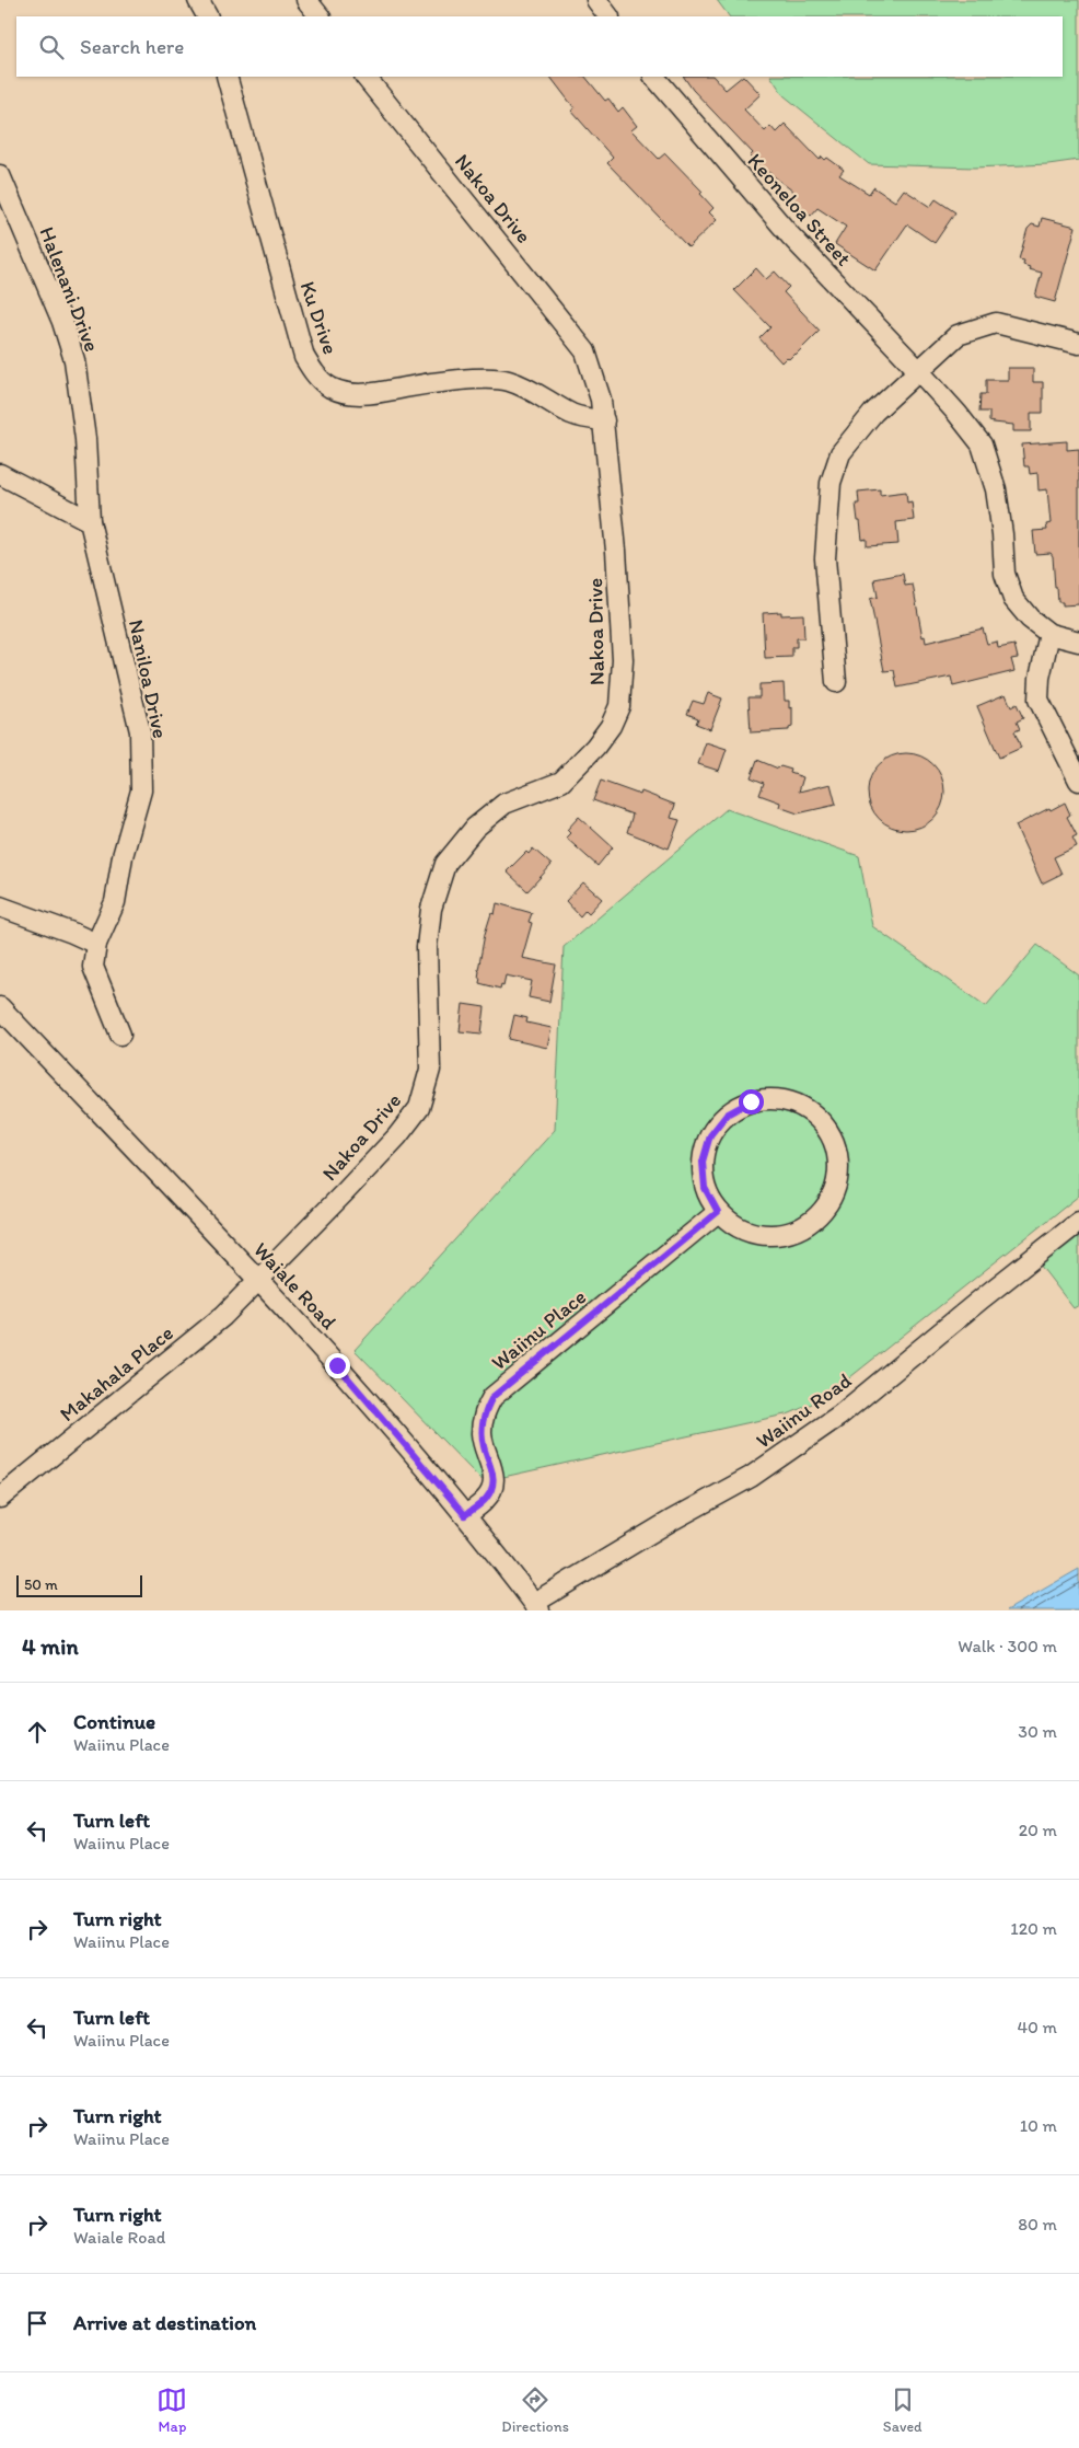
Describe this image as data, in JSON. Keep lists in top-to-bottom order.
{
  "streets": {
    "street": [
      "Nakoa Drive",
      "Keoneloa Street",
      "Halenani Drive",
      "Ku Drive",
      "Naniloa Drive",
      "Waiale Road",
      "Waiinu Place",
      "Makahala Place",
      "Waiinu Road"
    ]
  },
  "crossings": [
    ["Nakoa Drive", "Ku Drive"],
    ["Nakoa Drive", "Waiale Road"],
    ["Nakoa Drive", "Makahala Place"],
    ["Halenani Drive", "Naniloa Drive"],
    ["Waiale Road", "Waiinu Place"],
    ["Waiale Road", "Makahala Place"],
    ["Waiale Road", "Waiinu Road"]
  ],
  "scale_bar": "50 m",
  "page": {
    "search": "Search here",
    "scale": "50 m",
    "heading": ["4 min", "Walk · 300 m"],
    "list": [
      ["Continue", "Waiinu Place", "30 m"],
      ["Turn left", "Waiinu Place", "20 m"],
      ["Turn right", "Waiinu Place", "120 m"],
      ["Turn left", "Waiinu Place", "40 m"],
      ["Turn right", "Waiinu Place", "10 m"],
      ["Turn right", "Waiale Road", "80 m"],
      "Arrive at destination"
    ],
    "nav": ["Map", "Directions", "Saved"]
  }
}
